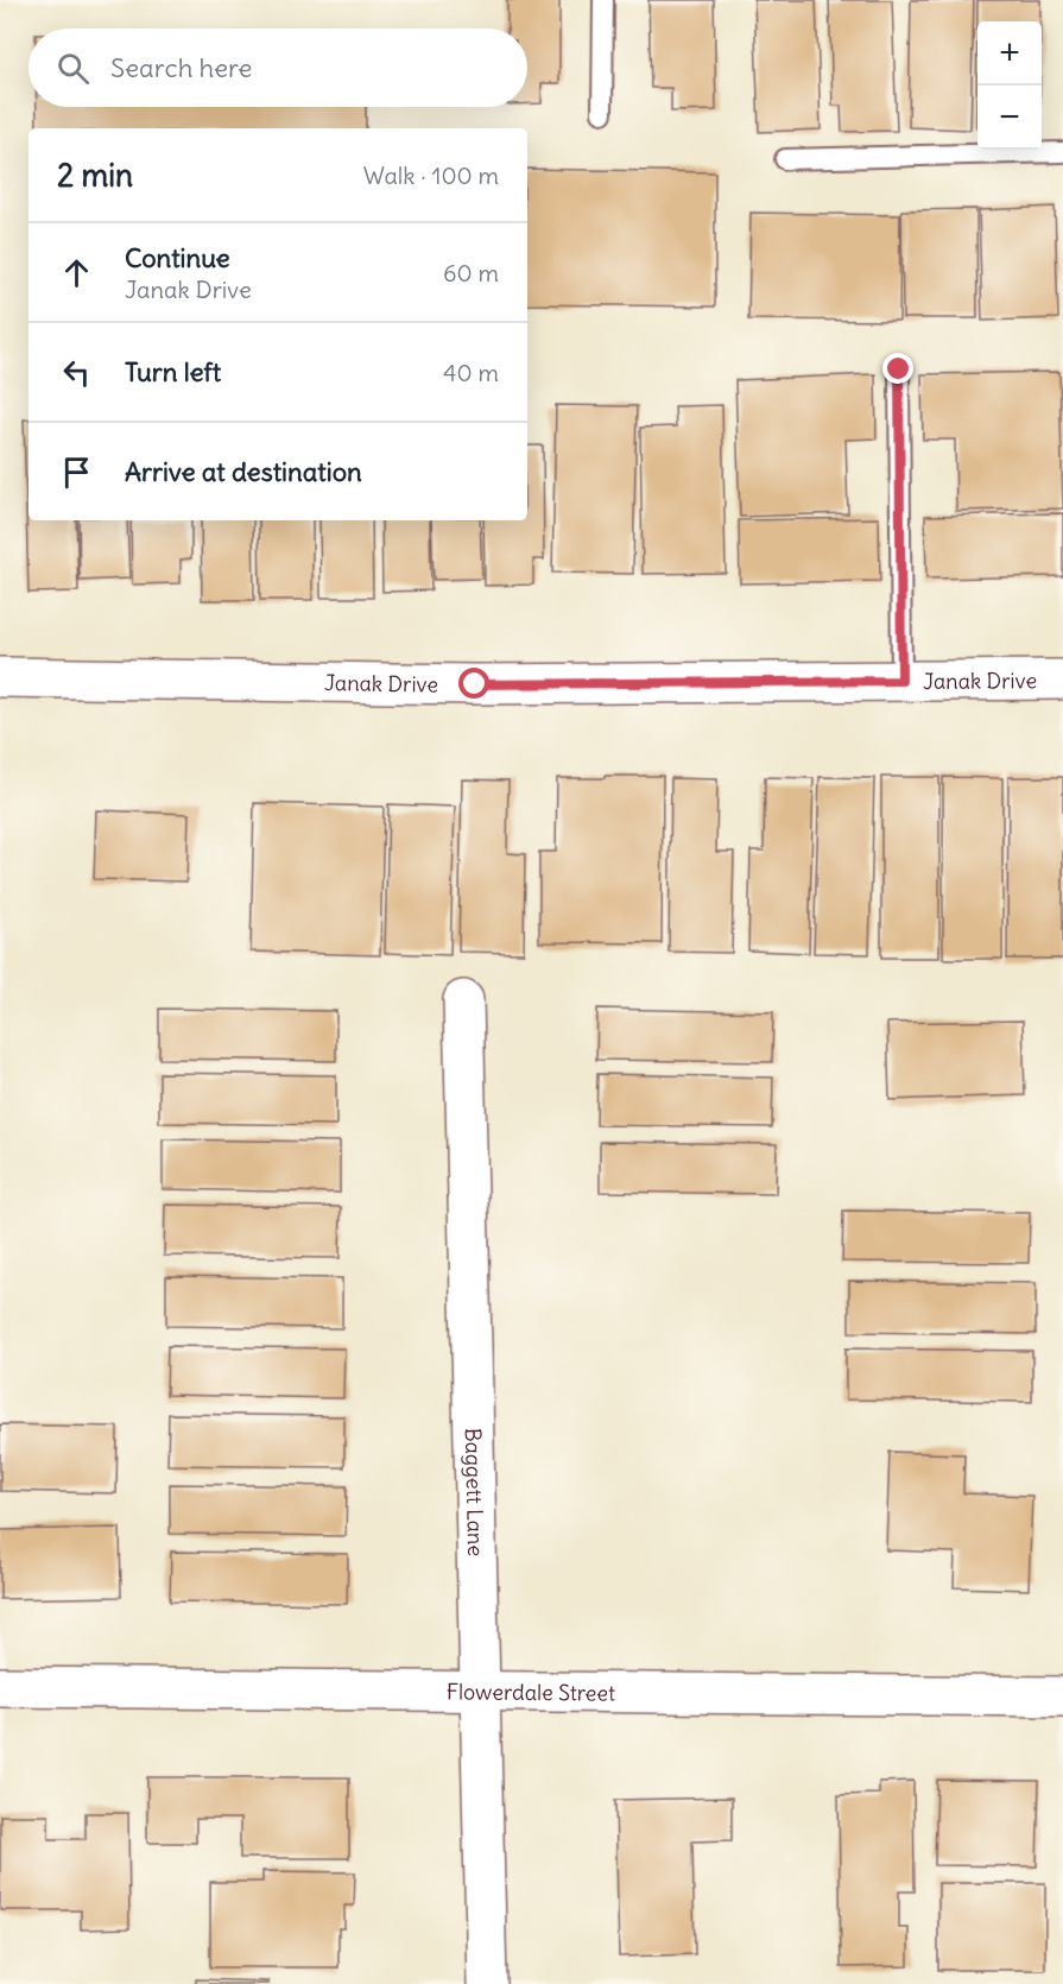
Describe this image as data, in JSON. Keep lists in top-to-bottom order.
{
  "streets": {
    "street": ["Janak Drive", "Baggett Lane", "Flowerdale Street"]
  },
  "crossings": [
    ["Baggett Lane", "Flowerdale Street"]
  ],
  "page": {
    "map_buttons": ["+", "−"],
    "search": "Search here",
    "heading": ["2 min", "Walk · 100 m"],
    "list": [
      ["Continue", "Janak Drive", "60 m"],
      ["Turn left", "40 m"],
      "Arrive at destination"
    ]
  }
}
